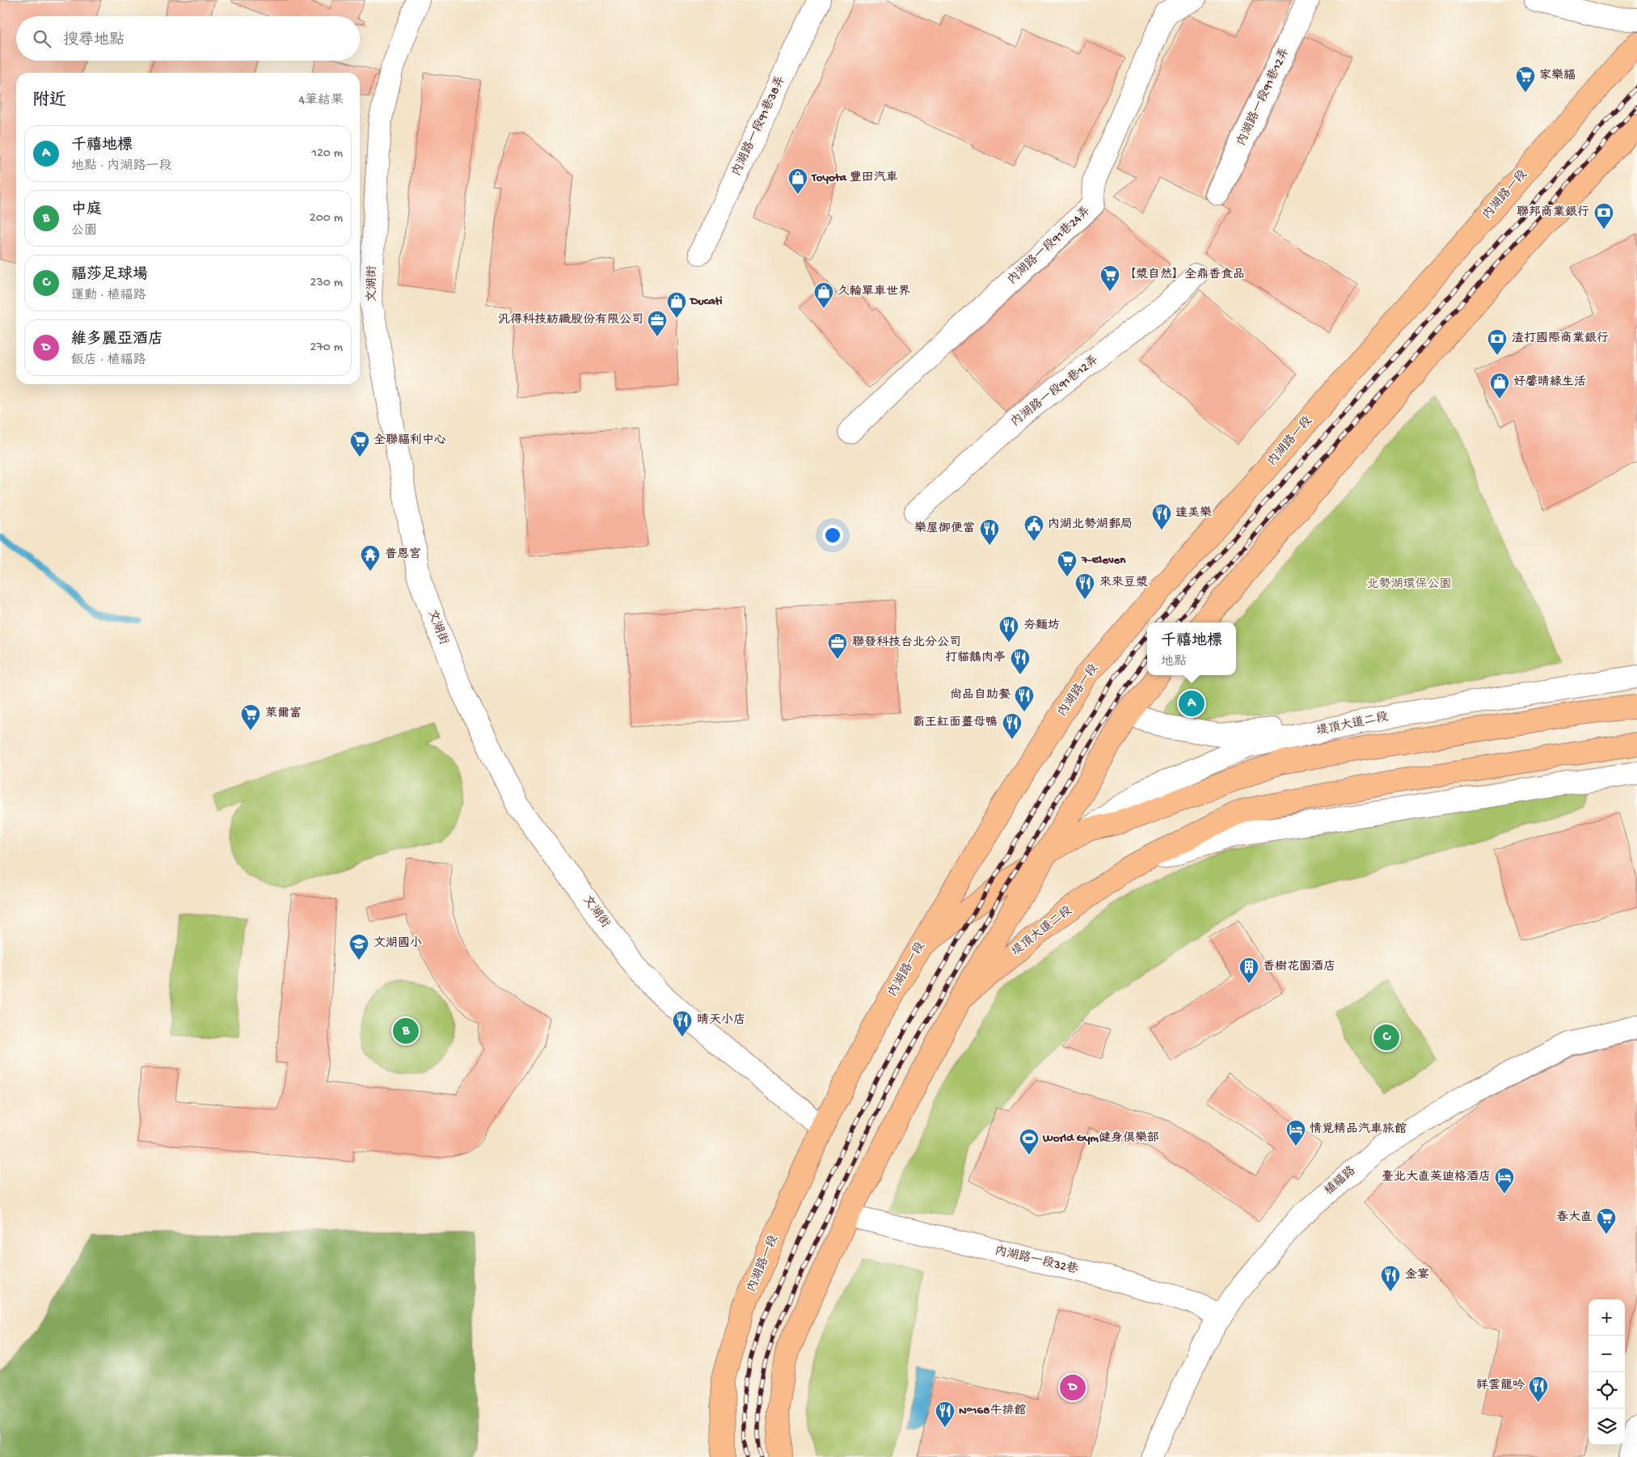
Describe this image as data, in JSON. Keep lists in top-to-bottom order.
{
  "streets": {
    "main road": ["內湖路一段", "堤頂大道二段"],
    "street": [
      "內湖路一段91巷12弄",
      "內湖路一段91巷38弄",
      "內湖路一段91巷24弄",
      "文湖街",
      "植福路",
      "內湖路一段32巷"
    ]
  },
  "crossings": [
    ["內湖路一段", "文湖街"],
    ["內湖路一段", "堤頂大道二段"],
    ["植福路", "內湖路一段32巷"]
  ],
  "parks": ["北勢湖環保公園"],
  "places": {
    "supermarket": [
      "家樂福",
      "【漿自然】全鼎香食品",
      "全聯福利中心",
      "7-Eleven",
      "萊爾富",
      "春大直"
    ],
    "shop": [
      "Toyota 豐田汽車",
      "久輪單車世界",
      "Ducati",
      "好馨晴綠生活"
    ],
    "bank": ["聯邦商業銀行", "渣打國際商業銀行"],
    "office": ["汎得科技紡織股份有限公司", "聯發科技台北分公司"],
    "restaurant": [
      "達美樂",
      "樂屋御便當",
      "來來豆漿",
      "夯麵坊",
      "打貓鵝肉亭",
      "尚品自助餐",
      "霸王紅面薑母鴨",
      "晴天小店",
      "金宴",
      "祥雲龍吟",
      "N°168牛排館"
    ],
    "public building": ["內湖北勢湖郵局"],
    "temple": ["普恩宮"],
    "school or university": ["文湖國小"],
    "building": ["香樹花園酒店"],
    "hotel": ["情覓精品汽車旅館", "臺北大直英迪格酒店"],
    "sports": ["World Gym健身俱樂部"]
  },
  "page": {
    "search": "搜尋地點",
    "heading": ["附近", "4筆結果"],
    "list": [
      {
        "mark": "A",
        "name": "千禧地標",
        "note": "地點 · 內湖路一段",
        "value": "120 m"
      },
      {
        "mark": "B",
        "name": "中庭",
        "note": "公園",
        "value": "200 m"
      },
      {
        "mark": "C",
        "name": "福莎足球場",
        "note": "運動 · 植福路",
        "value": "230 m"
      },
      {
        "mark": "D",
        "name": "維多麗亞酒店",
        "note": "飯店 · 植福路",
        "value": "270 m"
      }
    ],
    "popup": ["千禧地標", "地點"],
    "pins": [
      "A",
      "B",
      "C",
      "D"
    ],
    "map_buttons": ["+", "−"]
  }
}
